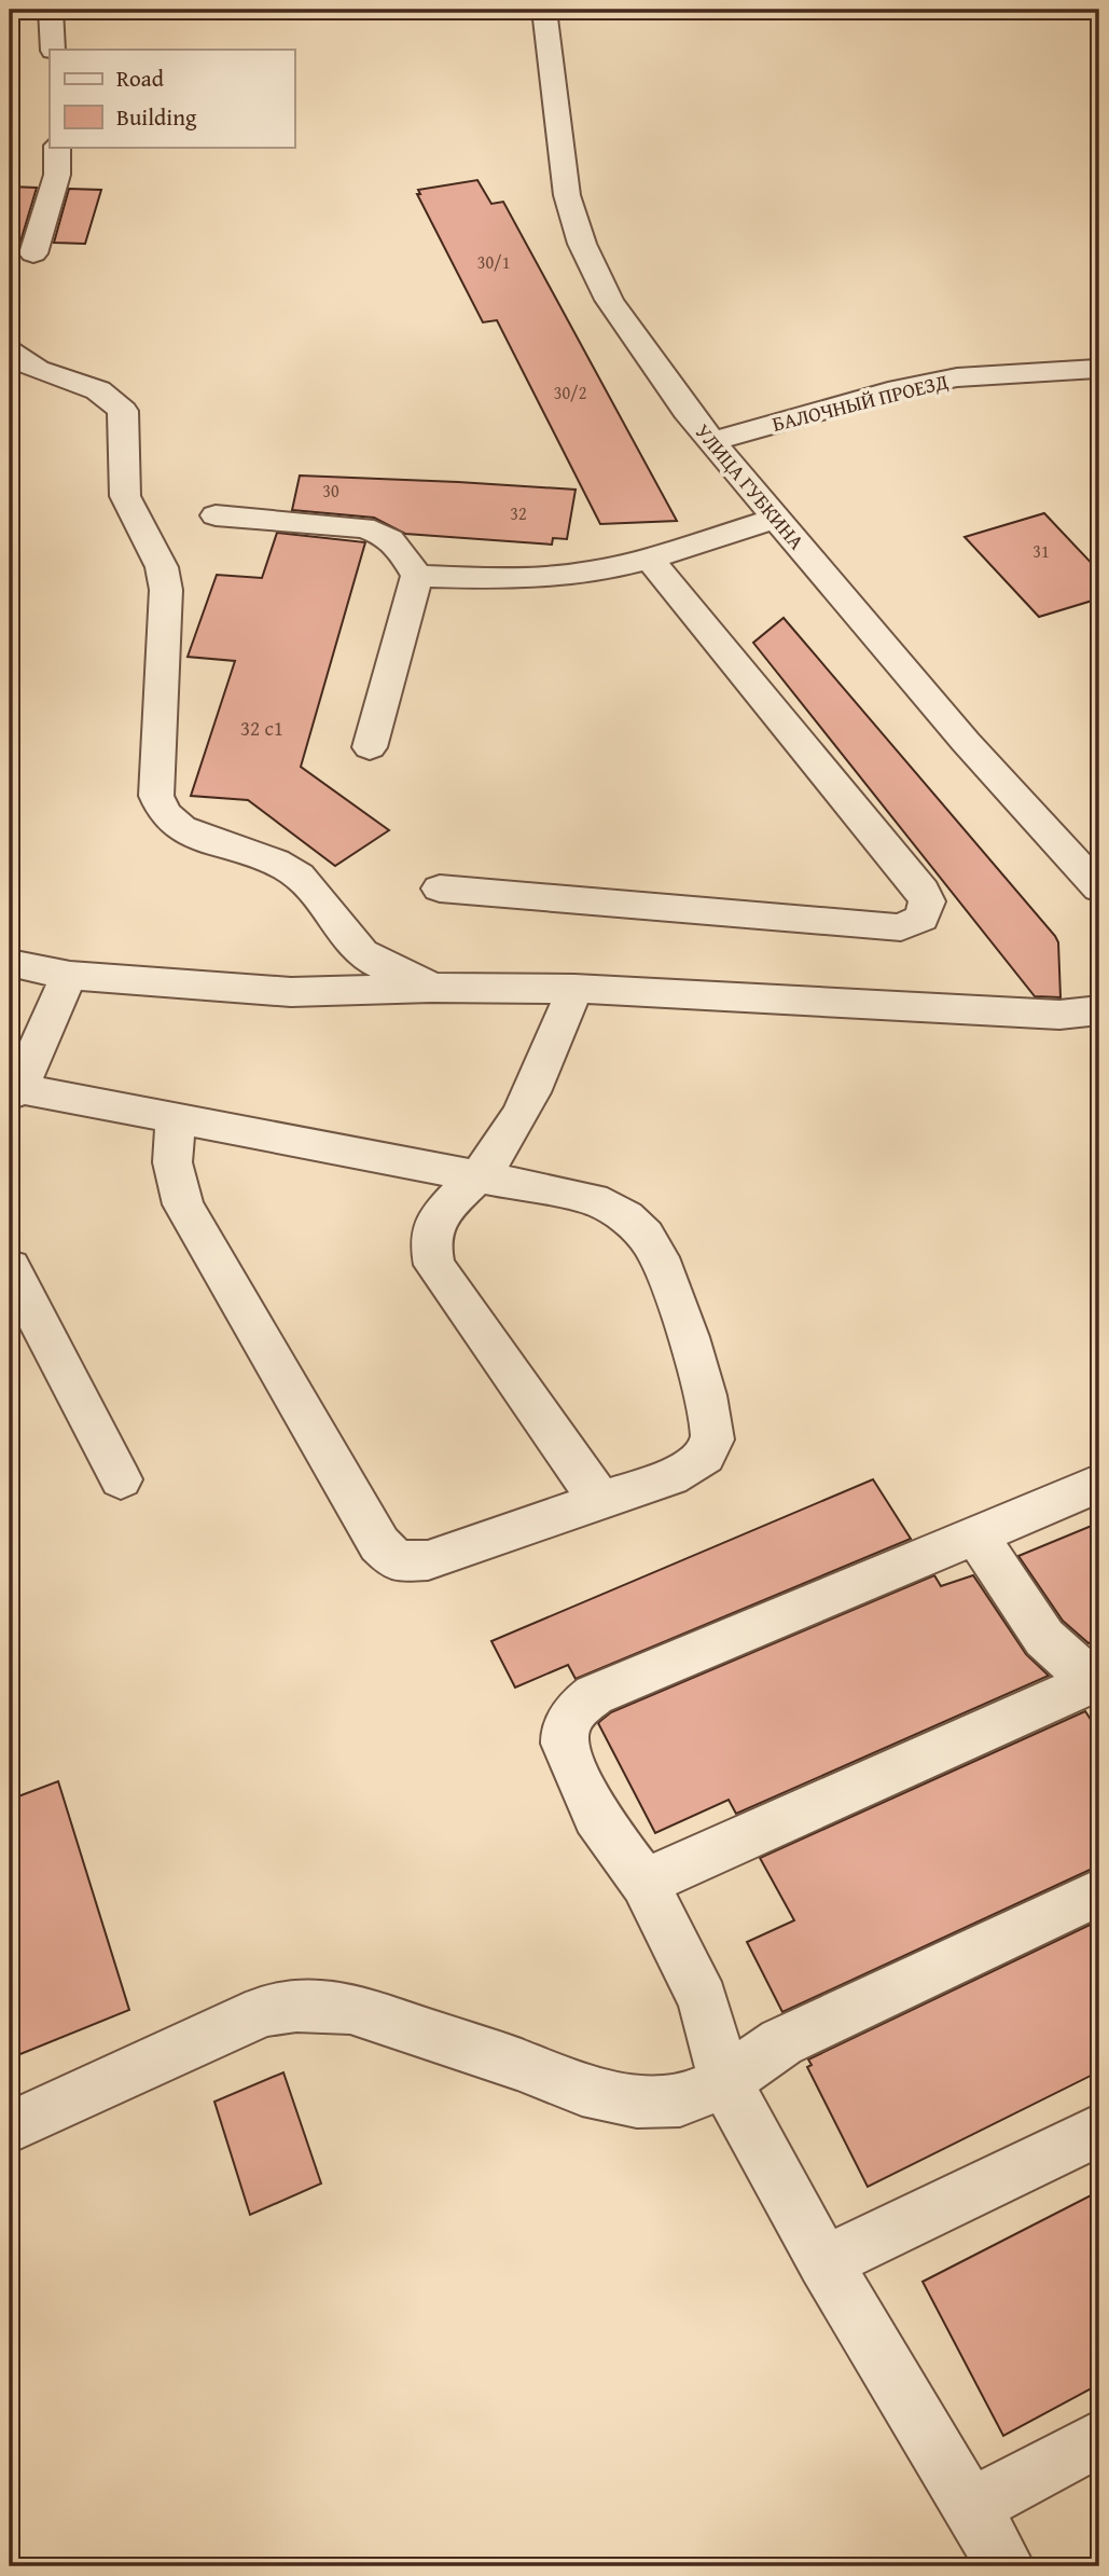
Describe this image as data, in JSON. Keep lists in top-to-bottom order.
{
  "streets": {
    "street": ["БАЛОЧНЫЙ ПРОЕЗД", "УЛИЦА ГУБКИНА"]
  },
  "crossings": [
    ["БАЛОЧНЫЙ ПРОЕЗД", "УЛИЦА ГУБКИНА"]
  ],
  "house_numbers": [
    "30/1",
    "30/2",
    "30",
    "32",
    "31",
    "32 с1"
  ],
  "legend": ["Road", "Building"]
}
